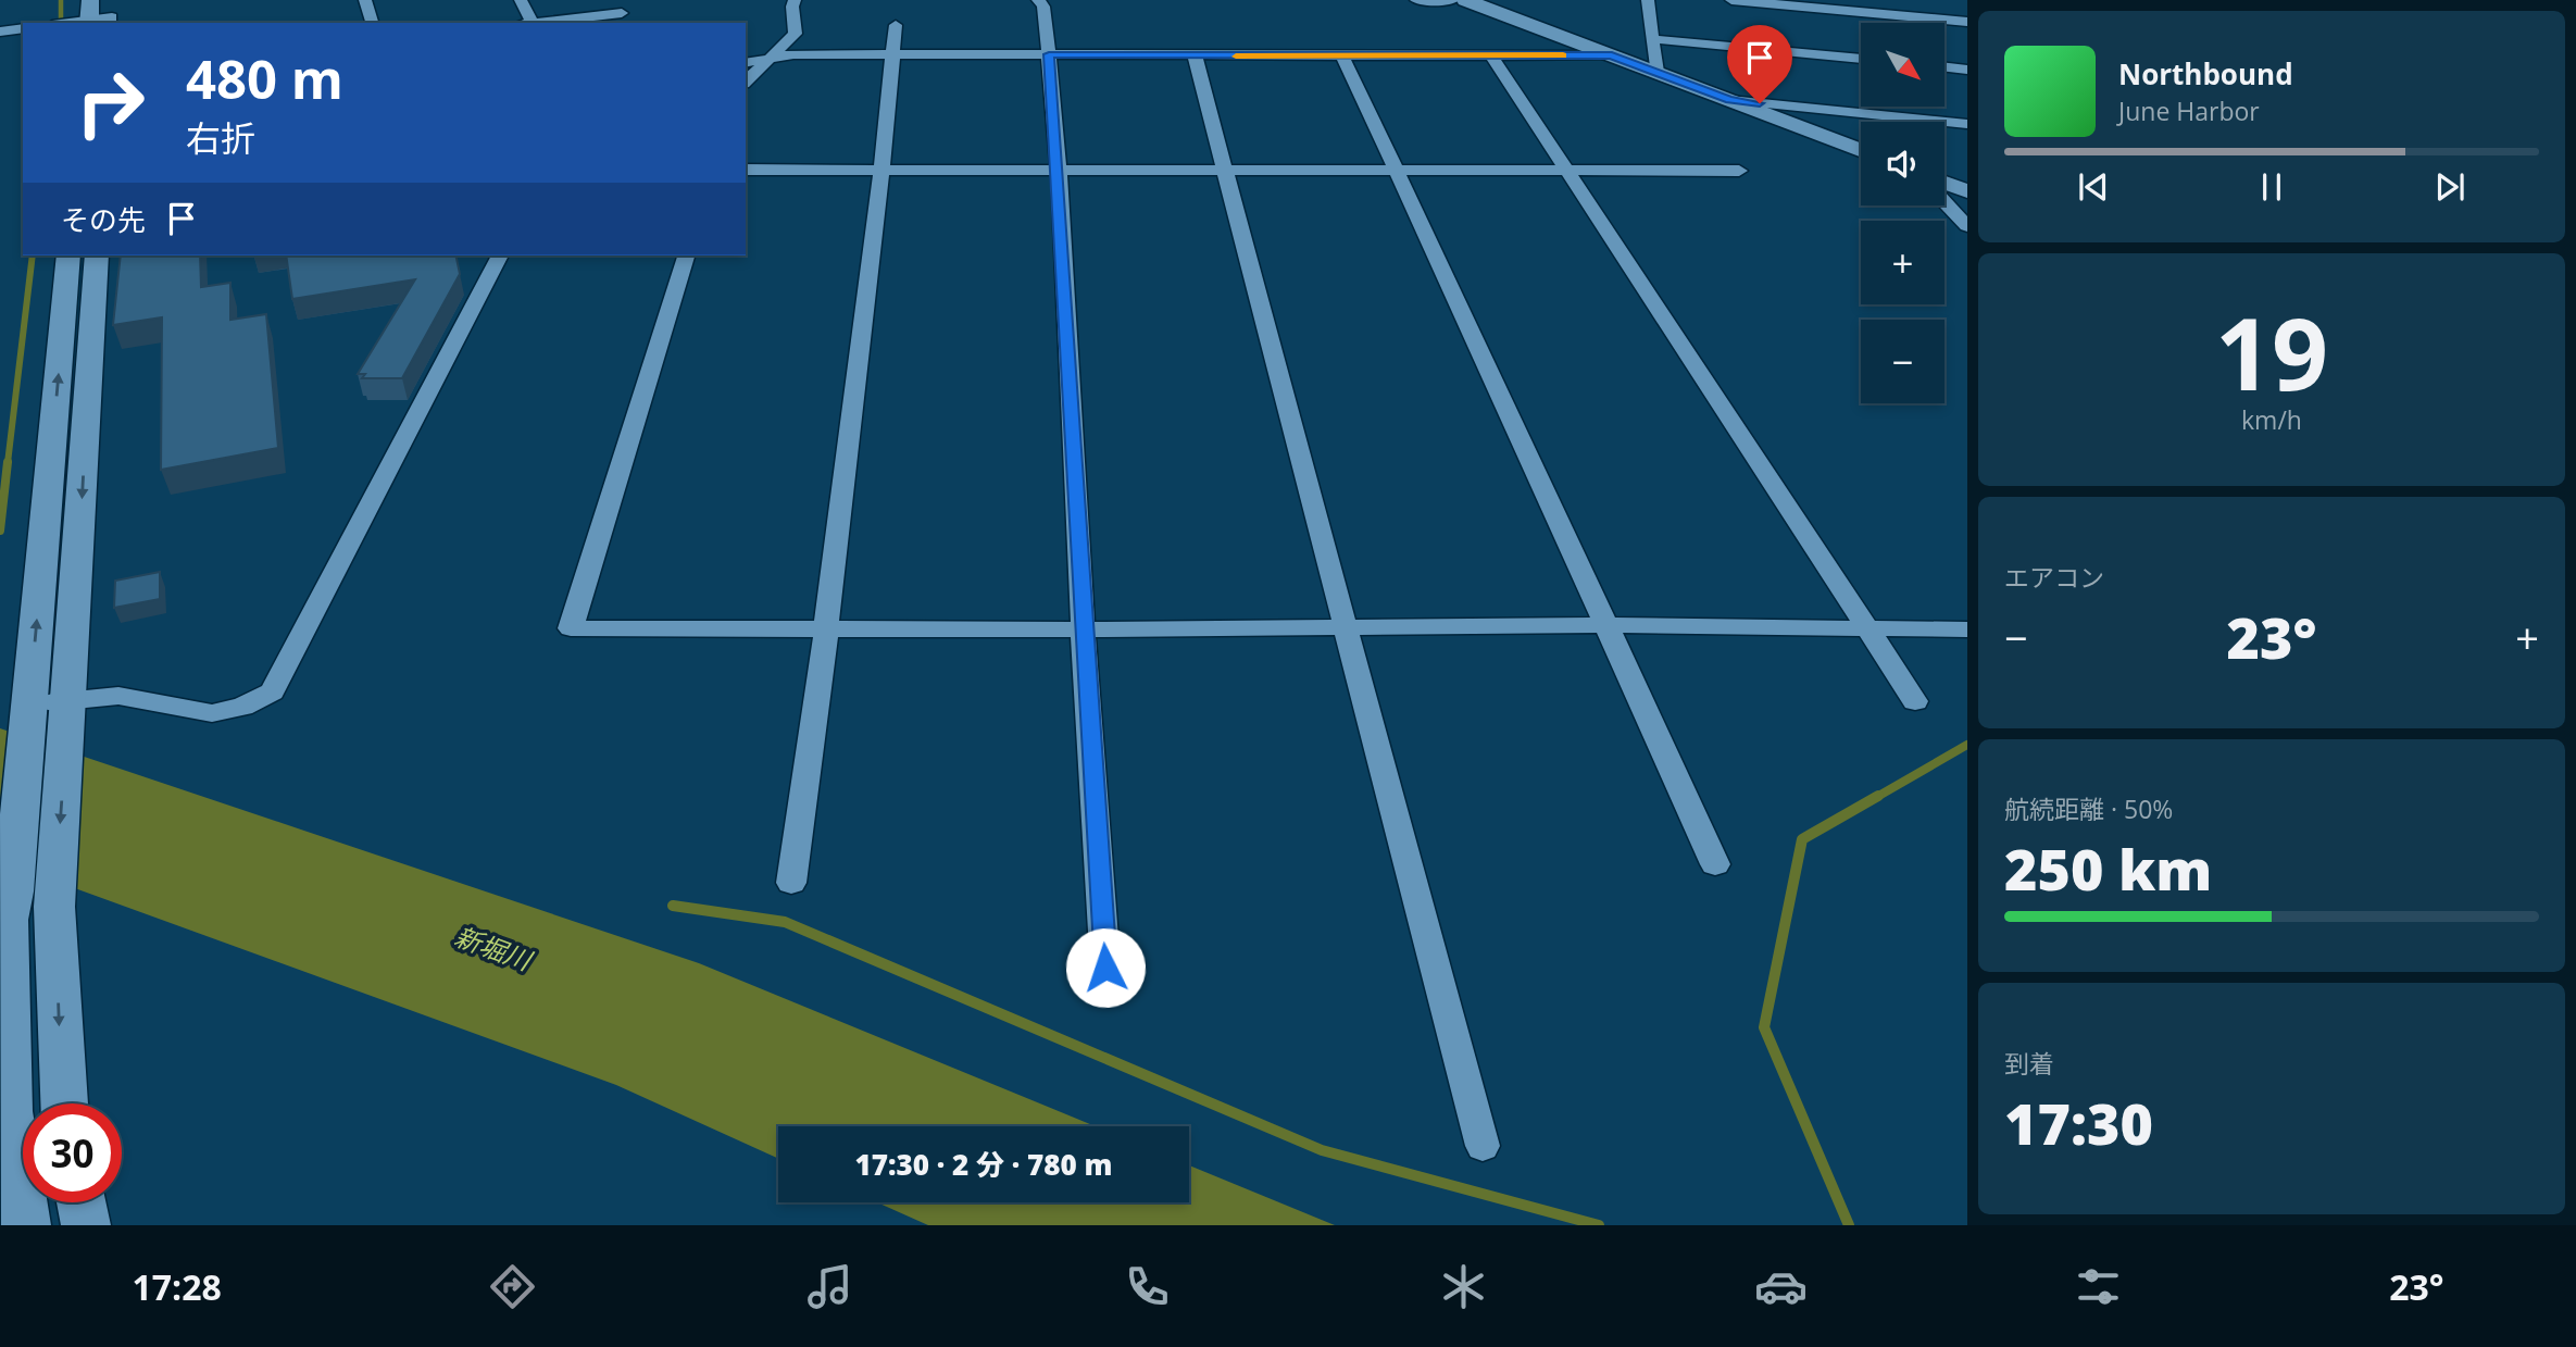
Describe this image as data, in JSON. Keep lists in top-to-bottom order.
{
  "water": ["新堀川"],
  "north": "bottom right",
  "page": {
    "map_buttons": ["+", "−"],
    "turn": ["480 m", "右折"],
    "song": ["Northbound", "June Harbor"],
    "then": "その先",
    "tile": [
      ["19", "km/h"],
      "エアコン",
      ["航続距離 · 50%", "250 km"],
      ["到着", "17:30"]
    ],
    "heat": ["−", "23°", "+"],
    "limit": "30",
    "trip": "17:30 · 2 分 · 780 m",
    "tabs": ["17:28", "23°"]
  }
}
